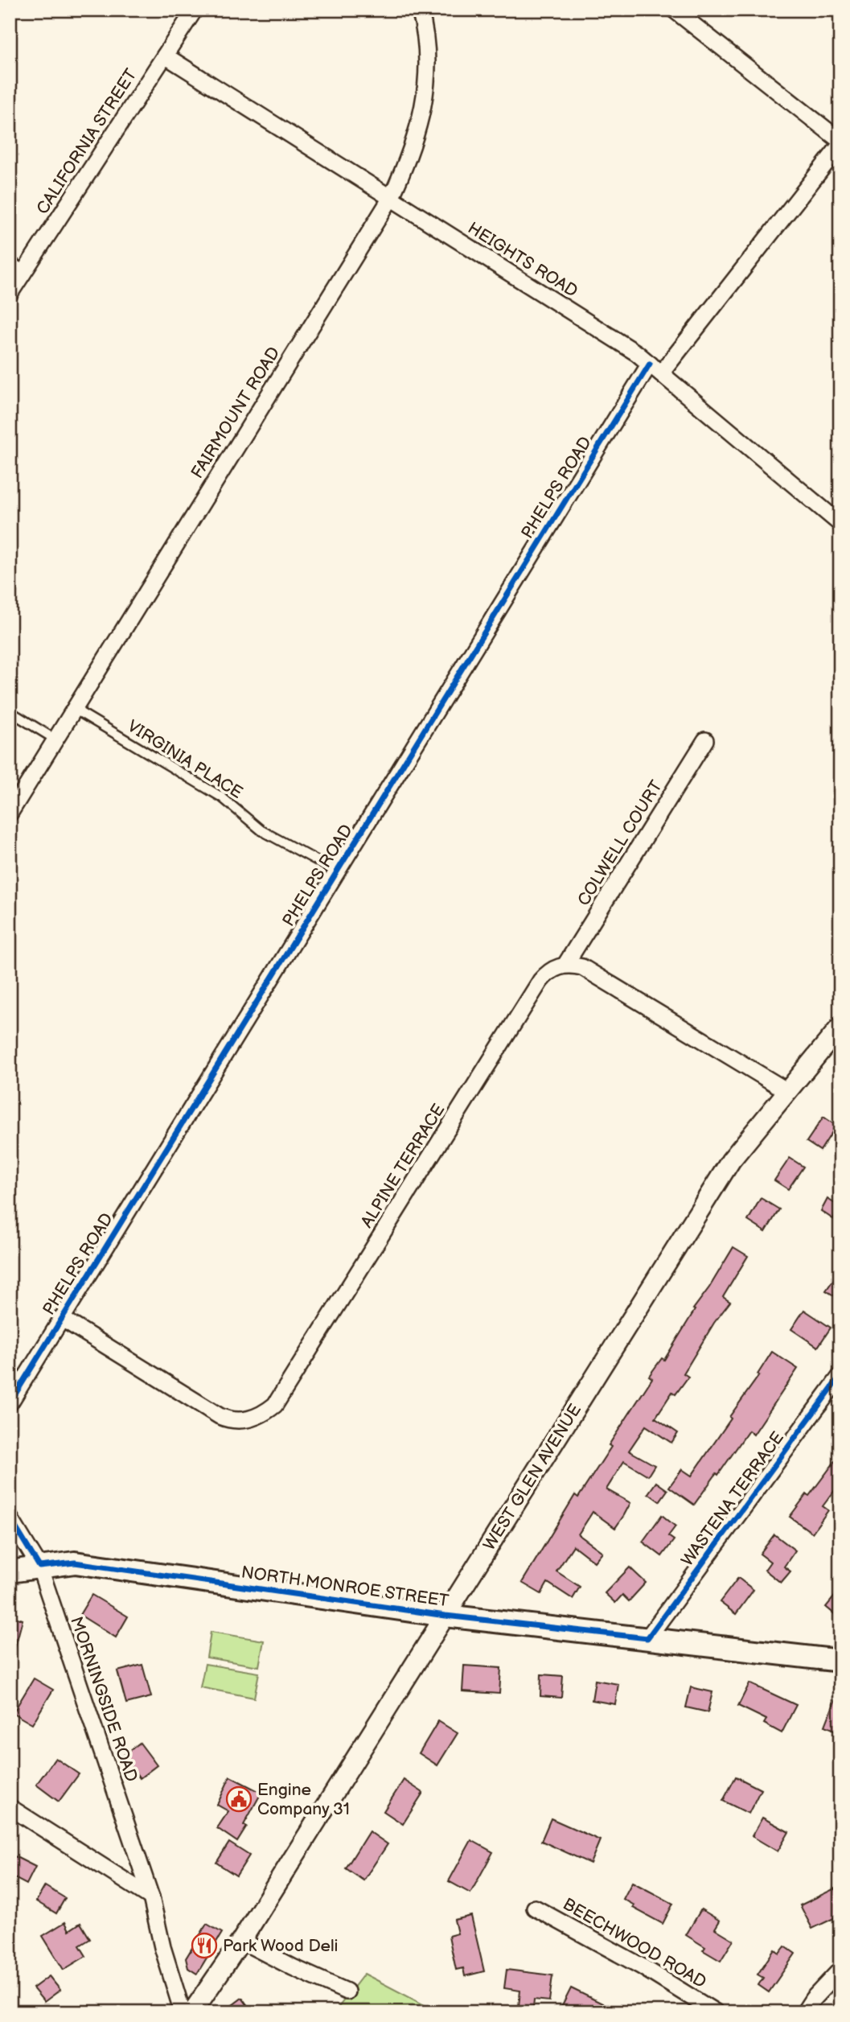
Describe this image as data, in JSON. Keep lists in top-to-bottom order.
{
  "streets": {
    "main road": ["NORTH MONROE STREET"],
    "street": [
      "CALIFORNIA STREET",
      "HEIGHTS ROAD",
      "FAIRMOUNT ROAD",
      "PHELPS ROAD",
      "COLWELL COURT",
      "ALPINE TERRACE",
      "WEST GLEN AVENUE",
      "WASTENA TERRACE",
      "MORNINGSIDE ROAD",
      "BEECHWOOD ROAD"
    ],
    "lane": ["VIRGINIA PLACE"]
  },
  "crossings": [
    ["CALIFORNIA STREET", "HEIGHTS ROAD"],
    ["HEIGHTS ROAD", "FAIRMOUNT ROAD"],
    ["HEIGHTS ROAD", "PHELPS ROAD"],
    ["FAIRMOUNT ROAD", "VIRGINIA PLACE"],
    ["PHELPS ROAD", "VIRGINIA PLACE"],
    ["PHELPS ROAD", "ALPINE TERRACE"],
    ["COLWELL COURT", "ALPINE TERRACE"],
    ["WEST GLEN AVENUE", "NORTH MONROE STREET"],
    ["WASTENA TERRACE", "NORTH MONROE STREET"],
    ["NORTH MONROE STREET", "MORNINGSIDE ROAD"]
  ],
  "places": {
    "public building": ["Engine Company 31"],
    "restaurant": ["Park Wood Deli"]
  }
}
